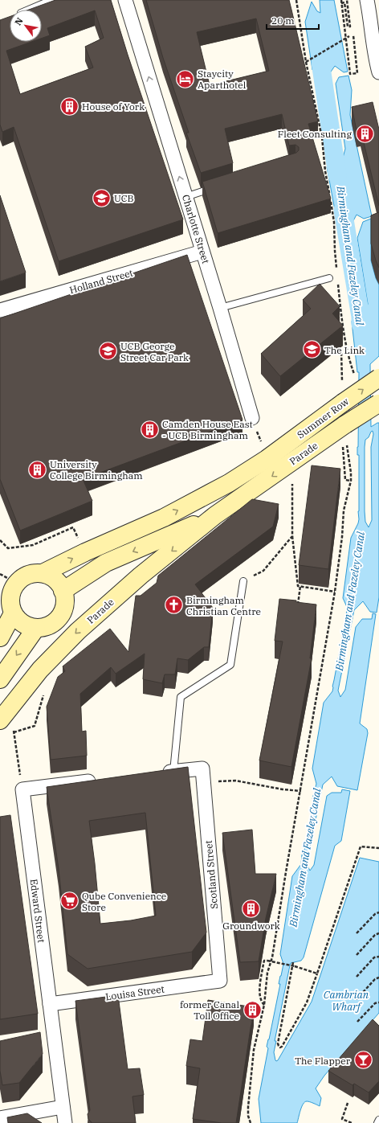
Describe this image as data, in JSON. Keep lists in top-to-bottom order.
{
  "streets": {
    "main road": ["Summer Row", "Parade"],
    "street": [
      "Charlotte Street",
      "Holland Street",
      "Scotland Street",
      "Edward Street",
      "Louisa Street"
    ]
  },
  "crossings": [
    ["Charlotte Street", "Holland Street"],
    ["Summer Row", "Parade"],
    ["Scotland Street", "Louisa Street"],
    ["Edward Street", "Louisa Street"]
  ],
  "one_way": ["Charlotte Street"],
  "water": ["Birmingham and Fazeley Canal", "Cambrian Wharf"],
  "places": {
    "hotel": ["Staycity Aparthotel"],
    "building": [
      "House of York",
      "Fleet Consulting",
      "Camden House East - UCB Birmingham",
      "University College Birmingham",
      "Groundwork",
      "former Canal Toll Office"
    ],
    "school or university": ["UCB", "The Link", "UCB George Street Car Park"],
    "church": ["Birmingham Christian Centre"],
    "supermarket": ["Qube Convenience Store"],
    "bar": ["The Flapper"]
  },
  "scale_bar": "20 m",
  "north": "top left"
}
